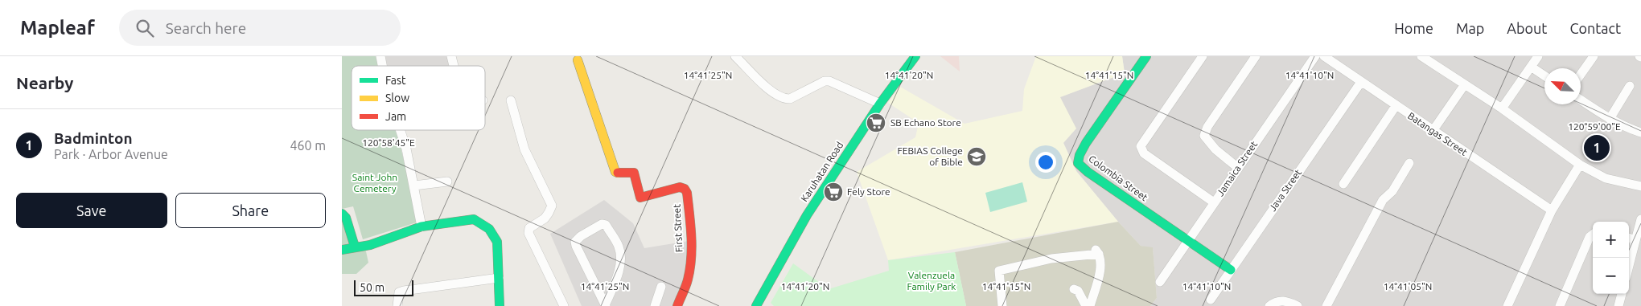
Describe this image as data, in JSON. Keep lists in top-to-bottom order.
{
  "streets": {
    "street": [
      "Batangas Street",
      "Jamaica Street",
      "Karuhatan Road",
      "Colombia Street",
      "Java Street",
      "First Street"
    ]
  },
  "crossings": [
    ["Batangas Street", "Java Street"],
    ["Jamaica Street", "Colombia Street"],
    ["Colombia Street", "Java Street"]
  ],
  "parks": ["Saint John Cemetery", "Valenzuela Family Park"],
  "places": {
    "supermarket": ["SB Echano Store", "Fely Store"],
    "school or university": ["FEBIAS College of Bible"]
  },
  "legend": ["Fast", "Slow", "Jam"],
  "scale_bar": "50 m",
  "north": "top left",
  "page": {
    "header": "Mapleaf",
    "search": "Search here",
    "nav": [
      "Home",
      "Map",
      "About",
      "Contact"
    ],
    "heading": "Nearby",
    "list": [
      {
        "mark": "1",
        "name": "Badminton",
        "note": "Park · Arbor Avenue",
        "value": "460 m"
      }
    ],
    "pins": "1",
    "buttons": ["Save", "Share"],
    "map_buttons": ["+", "−"],
    "scale": "50 m"
  },
  "coordinates": [
    "14°41'25\"N",
    "14°41'20\"N",
    "14°41'15\"N",
    "14°41'10\"N",
    "120°59'00\"E",
    "120°58'45\"E",
    "14°41'05\"N"
  ]
}
